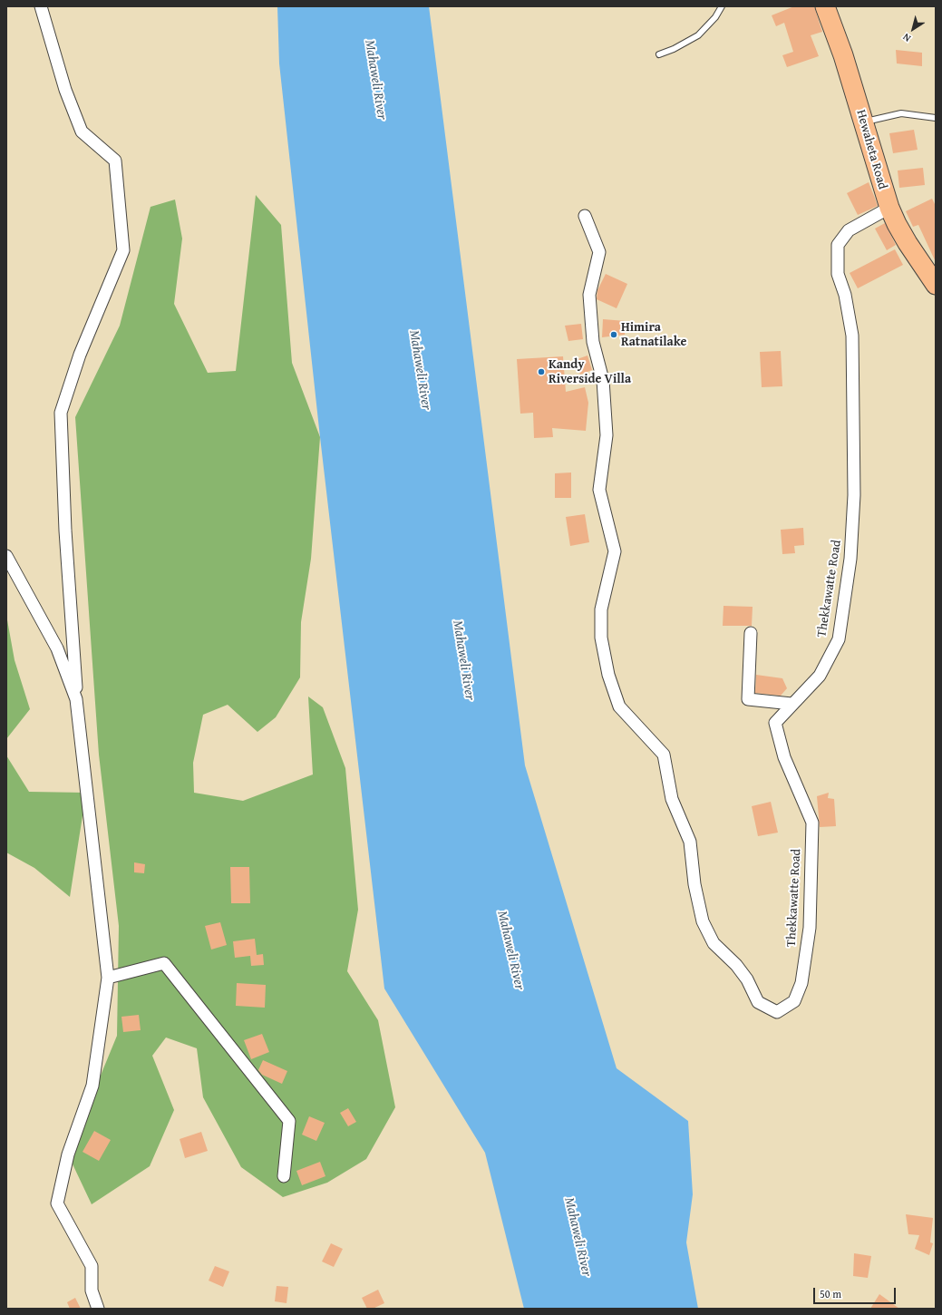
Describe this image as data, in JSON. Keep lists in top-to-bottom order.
{
  "streets": {
    "highway": ["Hewaheta Road"],
    "street": ["Thekkawatte Road"]
  },
  "crossings": [
    ["Hewaheta Road", "Thekkawatte Road"]
  ],
  "water": ["Mahaweli River"],
  "places": ["Himira Ratnatilake", "Kandy Riverside Villa"],
  "scale_bar": "50 m",
  "north": "bottom left"
}
